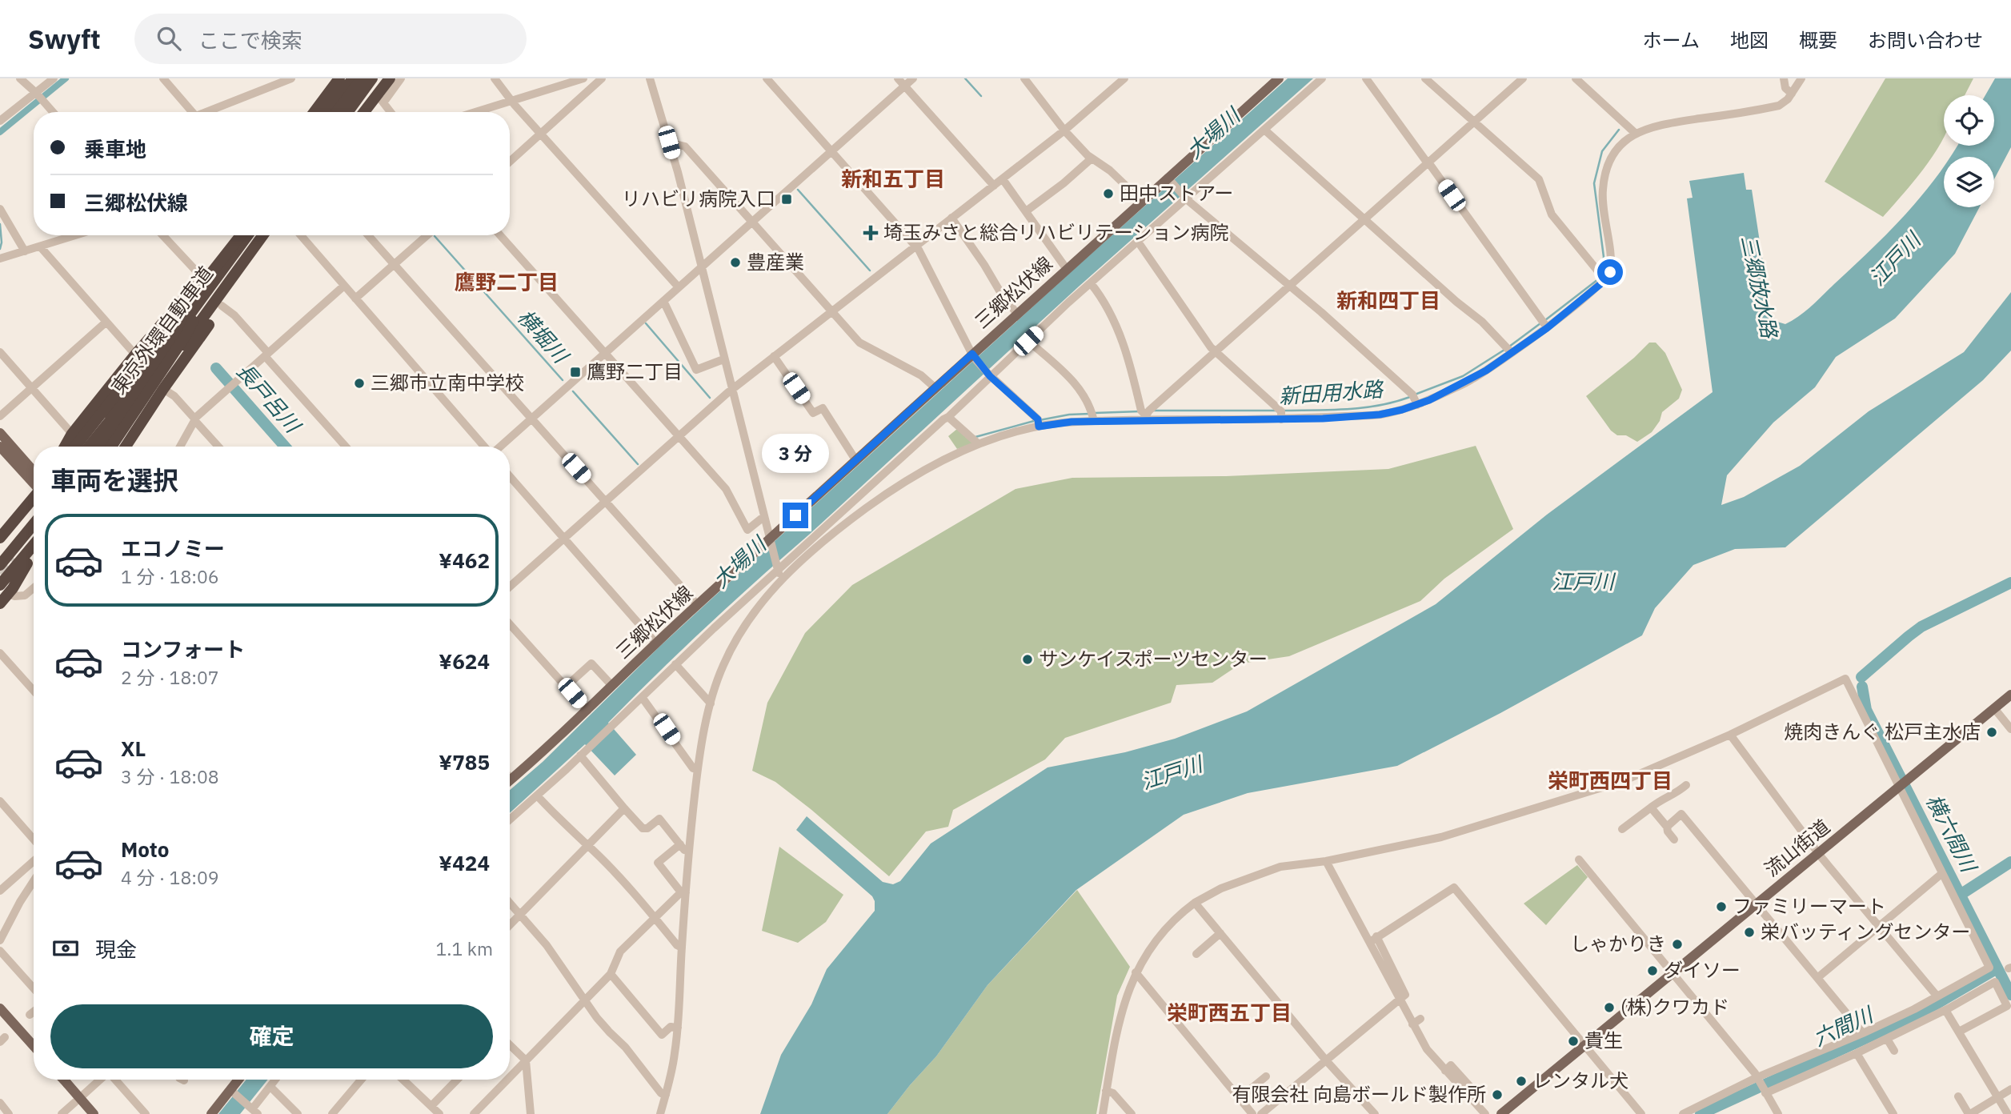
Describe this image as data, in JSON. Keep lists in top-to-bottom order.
{
  "streets": {
    "highway": ["東京外環自動車道"],
    "main road": ["三郷松伏線", "流山街道"]
  },
  "districts": [
    "新和五丁目",
    "鷹野二丁目",
    "新和四丁目",
    "栄町西四丁目",
    "栄町西五丁目"
  ],
  "water": [
    "大場川",
    "江戸川",
    "三郷放水路",
    "横堀川",
    "新田用水路",
    "長戸呂川",
    "横六間川",
    "六間川"
  ],
  "places": {
    "other": [
      "田中ストアー",
      "豊産業",
      "三郷市立南中学校",
      "サンケイスポーツセンター",
      "焼肉きんぐ 松戸主水店",
      "ファミリーマート",
      "栄バッティングセンター",
      "しゃかりき",
      "ダイソー",
      "(株)クワカド",
      "貴生",
      "レンタル犬",
      "有限会社 向島ボールド製作所"
    ],
    "transit": ["リハビリ病院入口", "鷹野二丁目"],
    "health": ["埼玉みさと総合リハビリテーション病院"]
  },
  "page": {
    "header": "Swyft",
    "search": "ここで検索",
    "nav": [
      "ホーム",
      "地図",
      "概要",
      "お問い合わせ"
    ],
    "banner": ["乗車地", "三郷松伏線"],
    "bubble": "3 分",
    "heading": "車両を選択",
    "list": [
      {
        "name": "エコノミー",
        "note": "1 分 · 18:06",
        "value": "¥462"
      },
      {
        "name": "コンフォート",
        "note": "2 分 · 18:07",
        "value": "¥624"
      },
      {
        "name": "XL",
        "note": "3 分 · 18:08",
        "value": "¥785"
      },
      {
        "name": "Moto",
        "note": "4 分 · 18:09",
        "value": "¥424"
      }
    ],
    "pay": ["現金", "1.1 km"],
    "buttons": "確定"
  }
}
